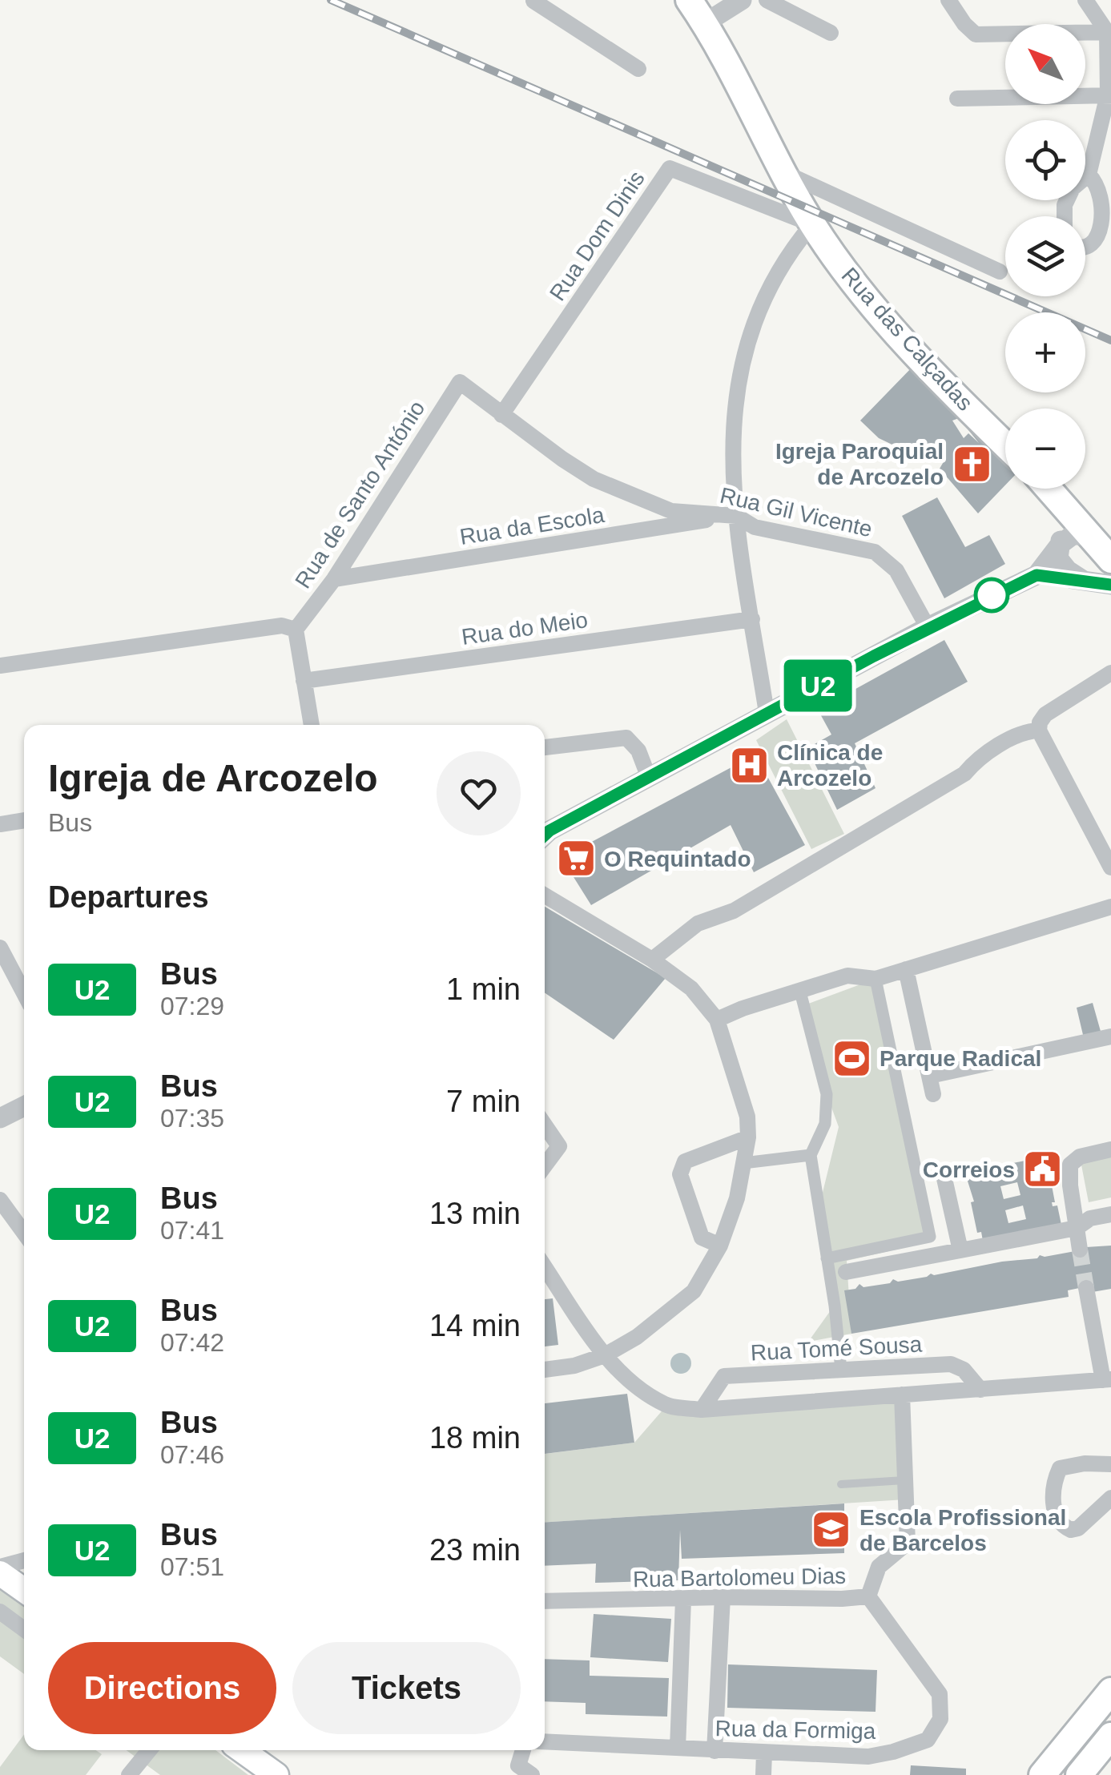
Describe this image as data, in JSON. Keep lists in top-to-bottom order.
{
  "streets": {
    "main road": ["Rua das Calçadas"],
    "street": [
      "Rua Dom Dinis",
      "Rua de Santo António",
      "Rua Gil Vicente",
      "Rua da Escola",
      "Rua do Meio",
      "Rua Tomé Sousa",
      "Rua Bartolomeu Dias",
      "Rua da Formiga"
    ]
  },
  "crossings": [
    ["Rua Dom Dinis", "Rua das Calçadas"],
    ["Rua Dom Dinis", "Rua Gil Vicente"],
    ["Rua de Santo António", "Rua Gil Vicente"],
    ["Rua de Santo António", "Rua da Escola"],
    ["Rua Gil Vicente", "Rua da Escola"],
    ["Rua Bartolomeu Dias", "Rua da Formiga"]
  ],
  "places": {
    "church": ["Igreja Paroquial de Arcozelo"],
    "hospital": ["Clínica de Arcozelo"],
    "supermarket": ["O Requintado"],
    "sports": ["Parque Radical"],
    "public building": ["Correios"],
    "school or university": ["Escola Profissional de Barcelos"]
  },
  "lines": ["bus line U2"],
  "north": "top left",
  "page": {
    "on_map": "U2",
    "map_buttons": ["+", "−"],
    "heading": [
      ["Igreja de Arcozelo", "Bus"],
      "Departures"
    ],
    "list": [
      {
        "mark": "U2",
        "name": "Bus",
        "note": "07:29",
        "value": "1 min"
      },
      {
        "mark": "U2",
        "name": "Bus",
        "note": "07:35",
        "value": "7 min"
      },
      {
        "mark": "U2",
        "name": "Bus",
        "note": "07:41",
        "value": "13 min"
      },
      {
        "mark": "U2",
        "name": "Bus",
        "note": "07:42",
        "value": "14 min"
      },
      {
        "mark": "U2",
        "name": "Bus",
        "note": "07:46",
        "value": "18 min"
      },
      {
        "mark": "U2",
        "name": "Bus",
        "note": "07:51",
        "value": "23 min"
      }
    ],
    "buttons": ["Directions", "Tickets"]
  }
}
